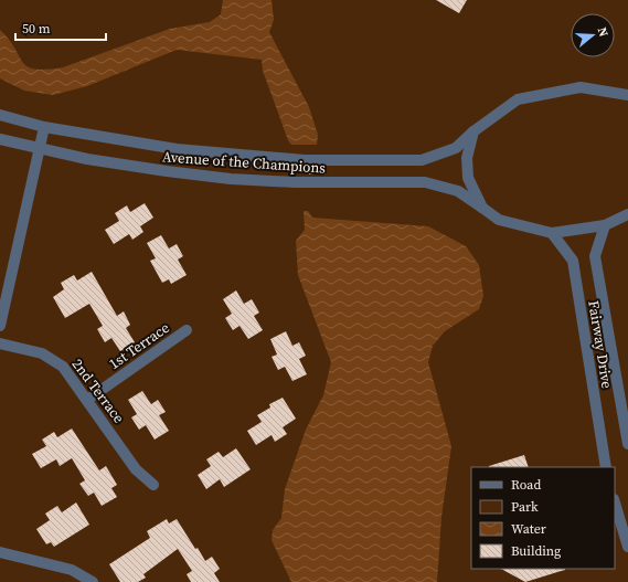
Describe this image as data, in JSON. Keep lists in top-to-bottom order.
{
  "streets": {
    "street": [
      "Avenue of the Champions",
      "Fairway Drive",
      "1st Terrace",
      "2nd Terrace"
    ]
  },
  "crossings": [
    ["Avenue of the Champions", "Fairway Drive"],
    ["1st Terrace", "2nd Terrace"]
  ],
  "legend": [
    "Road",
    "Park",
    "Water",
    "Building"
  ],
  "scale_bar": "50 m",
  "north": "right"
}
